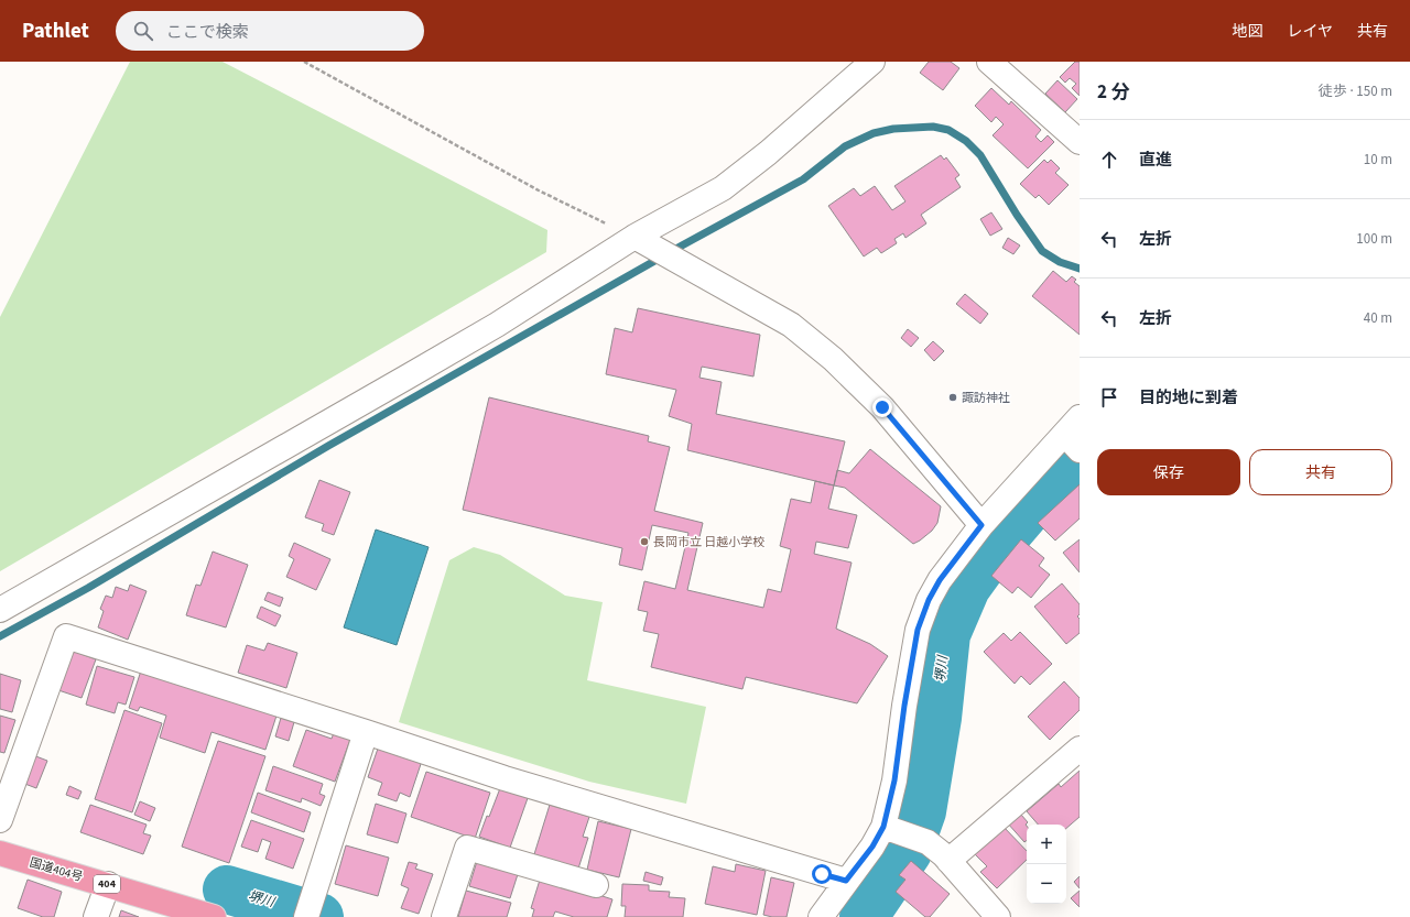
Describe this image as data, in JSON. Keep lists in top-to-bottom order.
{
  "streets": {
    "highway": ["国道404号", "404"]
  },
  "water": ["堺川"],
  "places": ["諏訪神社", "長岡市立 日越小学校"],
  "page": {
    "header": "Pathlet",
    "search": "ここで検索",
    "nav": ["地図", "レイヤ", "共有"],
    "heading": ["2 分", "徒歩 · 150 m"],
    "list": [
      ["直進", "10 m"],
      ["左折", "100 m"],
      ["左折", "40 m"],
      "目的地に到着"
    ],
    "buttons": ["保存", "共有"],
    "map_buttons": ["+", "−"]
  }
}
